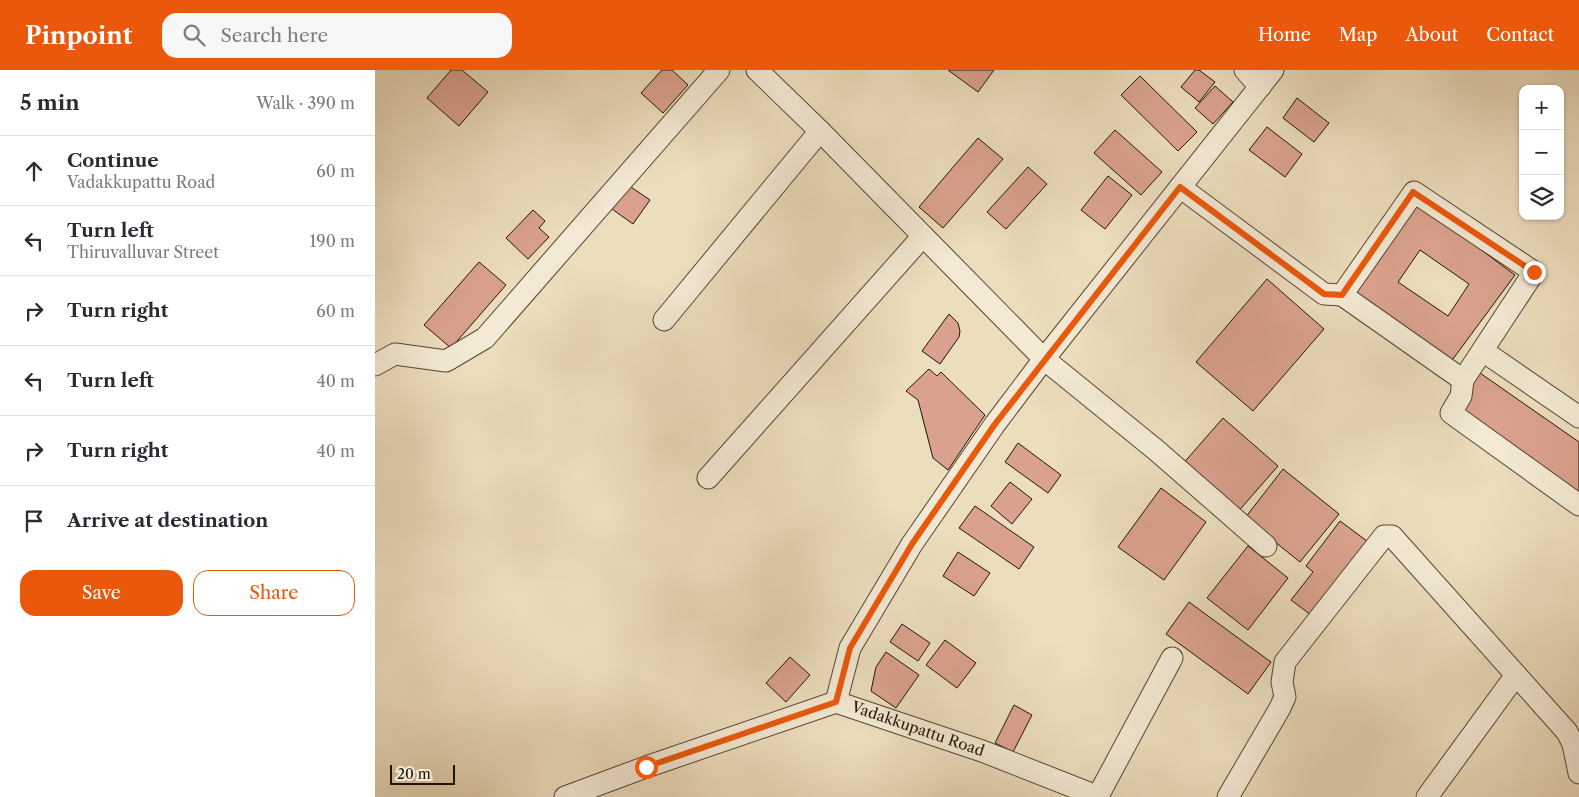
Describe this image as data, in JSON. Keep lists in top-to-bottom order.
{
  "streets": {
    "street": ["Vadakkupattu Road"]
  },
  "scale_bar": "20 m",
  "page": {
    "header": "Pinpoint",
    "search": "Search here",
    "nav": [
      "Home",
      "Map",
      "About",
      "Contact"
    ],
    "heading": ["5 min", "Walk · 390 m"],
    "map_buttons": ["+", "−"],
    "list": [
      ["Continue", "Vadakkupattu Road", "60 m"],
      ["Turn left", "Thiruvalluvar Street", "190 m"],
      ["Turn right", "60 m"],
      ["Turn left", "40 m"],
      ["Turn right", "40 m"],
      "Arrive at destination"
    ],
    "buttons": ["Save", "Share"],
    "scale": "20 m"
  }
}
